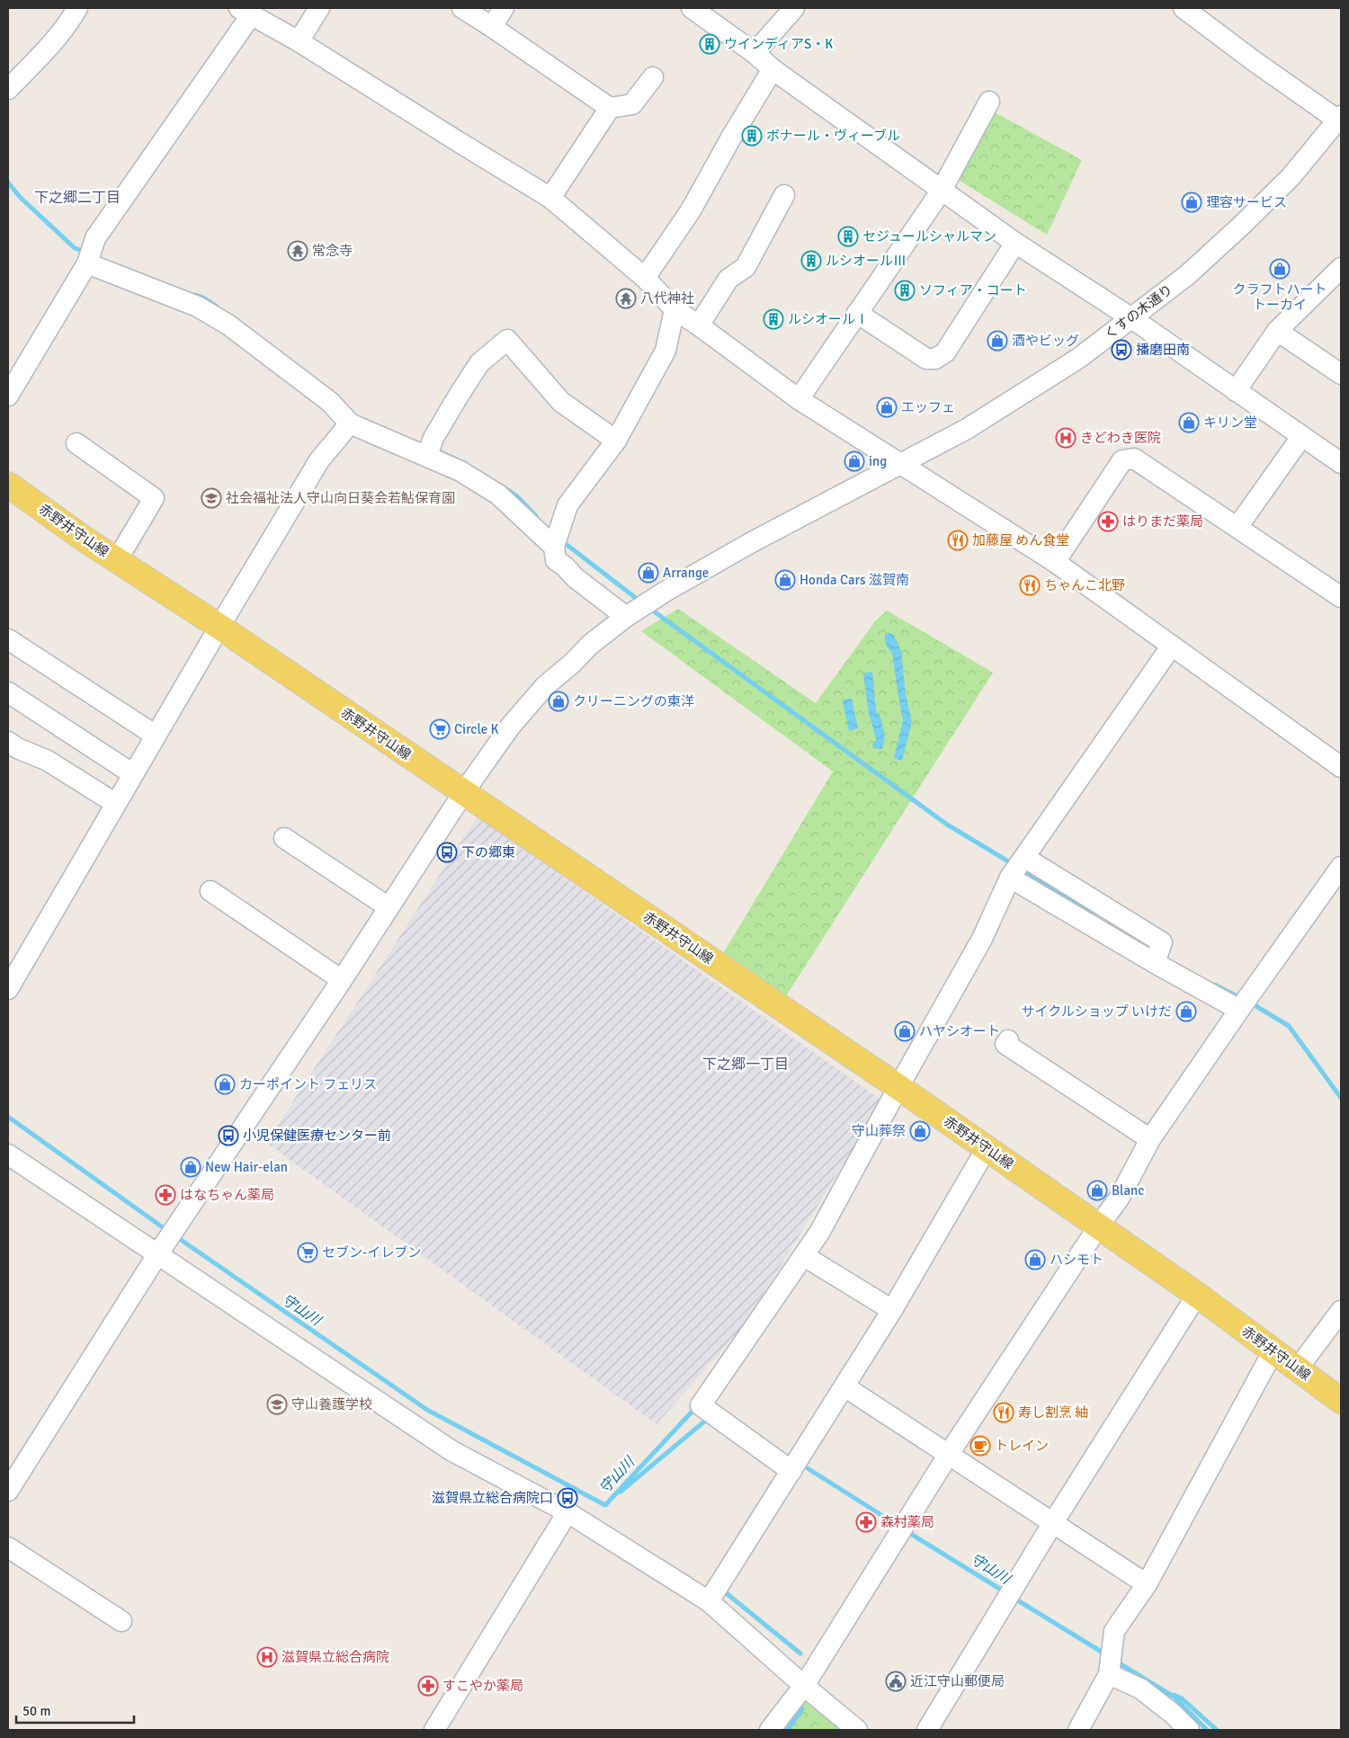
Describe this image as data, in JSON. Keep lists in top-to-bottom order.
{
  "streets": {
    "main road": ["赤野井守山線"],
    "street": ["くすの木通り"]
  },
  "crossings": [
    ["くすの木通り", "赤野井守山線"]
  ],
  "districts": ["下之郷二丁目", "下之郷一丁目"],
  "water": ["守山川"],
  "places": {
    "building": [
      "ウインディアS・K",
      "ボナール・ヴィーブル",
      "セジュールシャルマン",
      "ルシオールⅢ",
      "ソフィア・コート",
      "ルシオールⅠ"
    ],
    "shop": [
      "理容サービス",
      "クラフトハート トーカイ",
      "酒やビッグ",
      "エッフェ",
      "キリン堂",
      "ing",
      "Arrange",
      "Honda Cars 滋賀南",
      "クリーニングの東洋",
      "サイクルショップ いけだ",
      "ハヤシオート",
      "カーポイント フェリス",
      "守山葬祭",
      "New Hair-elan",
      "Blanc",
      "ハシモト"
    ],
    "temple": ["常念寺", "八代神社"],
    "bus stop": [
      "播磨田南",
      "下の郷東",
      "小児保健医療センター前",
      "滋賀県立総合病院口"
    ],
    "hospital": ["きどわき医院", "滋賀県立総合病院"],
    "school or university": ["社会福祉法人守山向日葵会若鮎保育園", "守山養護学校"],
    "pharmacy": [
      "はりまだ薬局",
      "はなちゃん薬局",
      "森村薬局",
      "すこやか薬局"
    ],
    "restaurant": ["加藤屋 めん食堂", "ちゃんこ北野", "寿し割烹 紬"],
    "supermarket": ["Circle K", "セブン-イレブン"],
    "cafe": ["トレイン"],
    "public building": ["近江守山郵便局"]
  },
  "scale_bar": "50 m"
}
